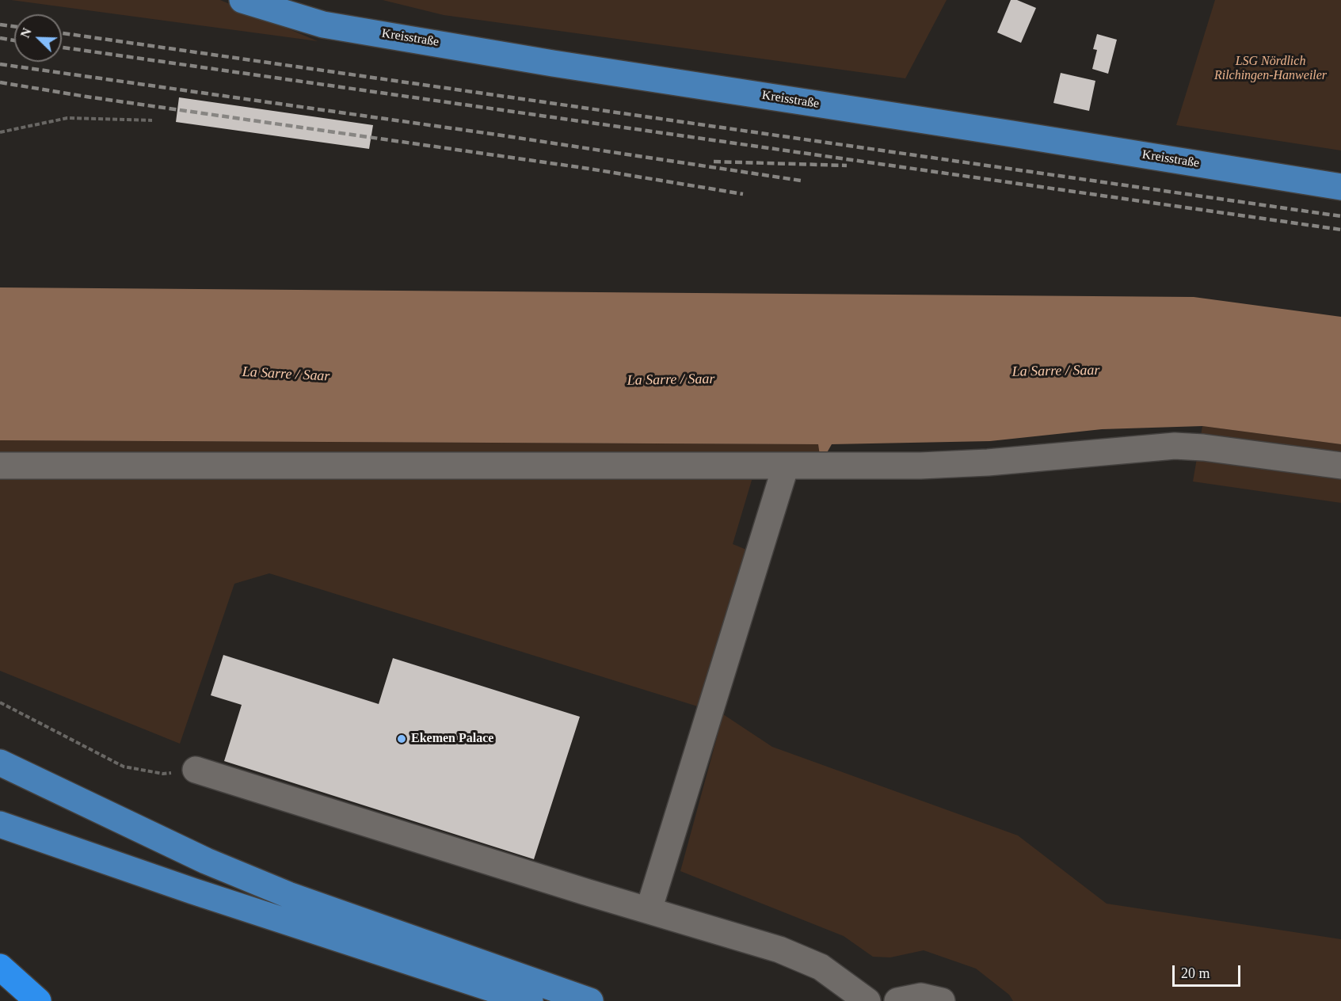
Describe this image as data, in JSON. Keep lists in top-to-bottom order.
{
  "streets": {
    "main road": ["Kreisstraße"]
  },
  "water": ["La Sarre / Saar"],
  "parks": ["LSG Nördlich Rilchingen-Hanweiler"],
  "places": ["Ekemen Palace"],
  "scale_bar": "20 m",
  "north": "top left"
}
